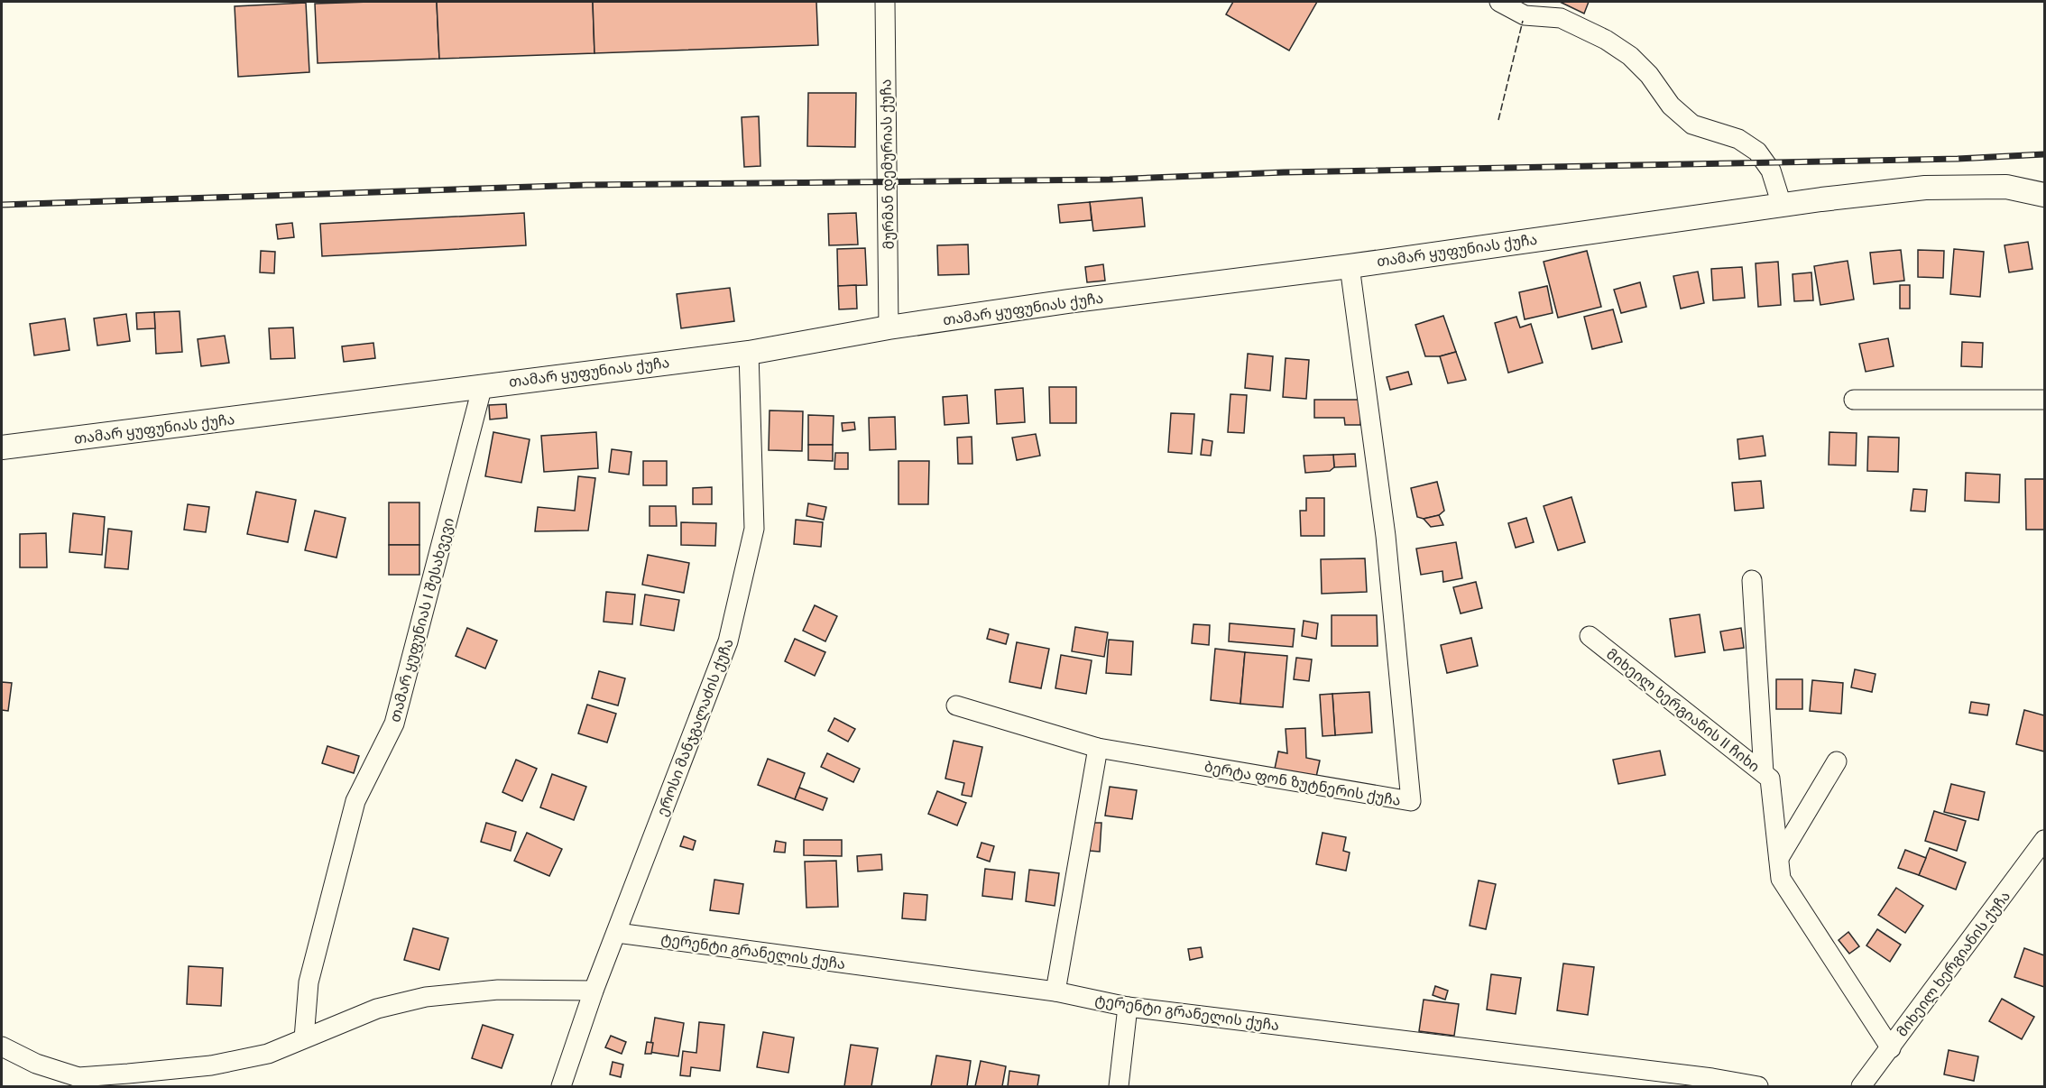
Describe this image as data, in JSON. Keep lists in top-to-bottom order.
{
  "streets": {
    "main road": ["თამარ ყუფუნიას ქუჩა"],
    "street": [
      "მურმან დემურიას ქუჩა",
      "თამარ ყუფუნიას I შესახვევი",
      "მიხეილ ხერგიანის II ჩიხი",
      "ეროსი მანჯგალაძის ქუჩა",
      "ბერტა ფონ ზუტნერის ქუჩა",
      "ტერენტი გრანელის ქუჩა",
      "მიხეილ ხერგიანის ქუჩა"
    ]
  },
  "crossings": [
    ["მურმან დემურიას ქუჩა", "თამარ ყუფუნიას ქუჩა"],
    ["თამარ ყუფუნიას ქუჩა", "თამარ ყუფუნიას I შესახვევი"],
    ["თამარ ყუფუნიას ქუჩა", "ეროსი მანჯგალაძის ქუჩა"],
    ["თამარ ყუფუნიას ქუჩა", "ბერტა ფონ ზუტნერის ქუჩა"],
    ["მიხეილ ხერგიანის II ჩიხი", "მიხეილ ხერგიანის ქუჩა"],
    ["ეროსი მანჯგალაძის ქუჩა", "ტერენტი გრანელის ქუჩა"]
  ]
}
